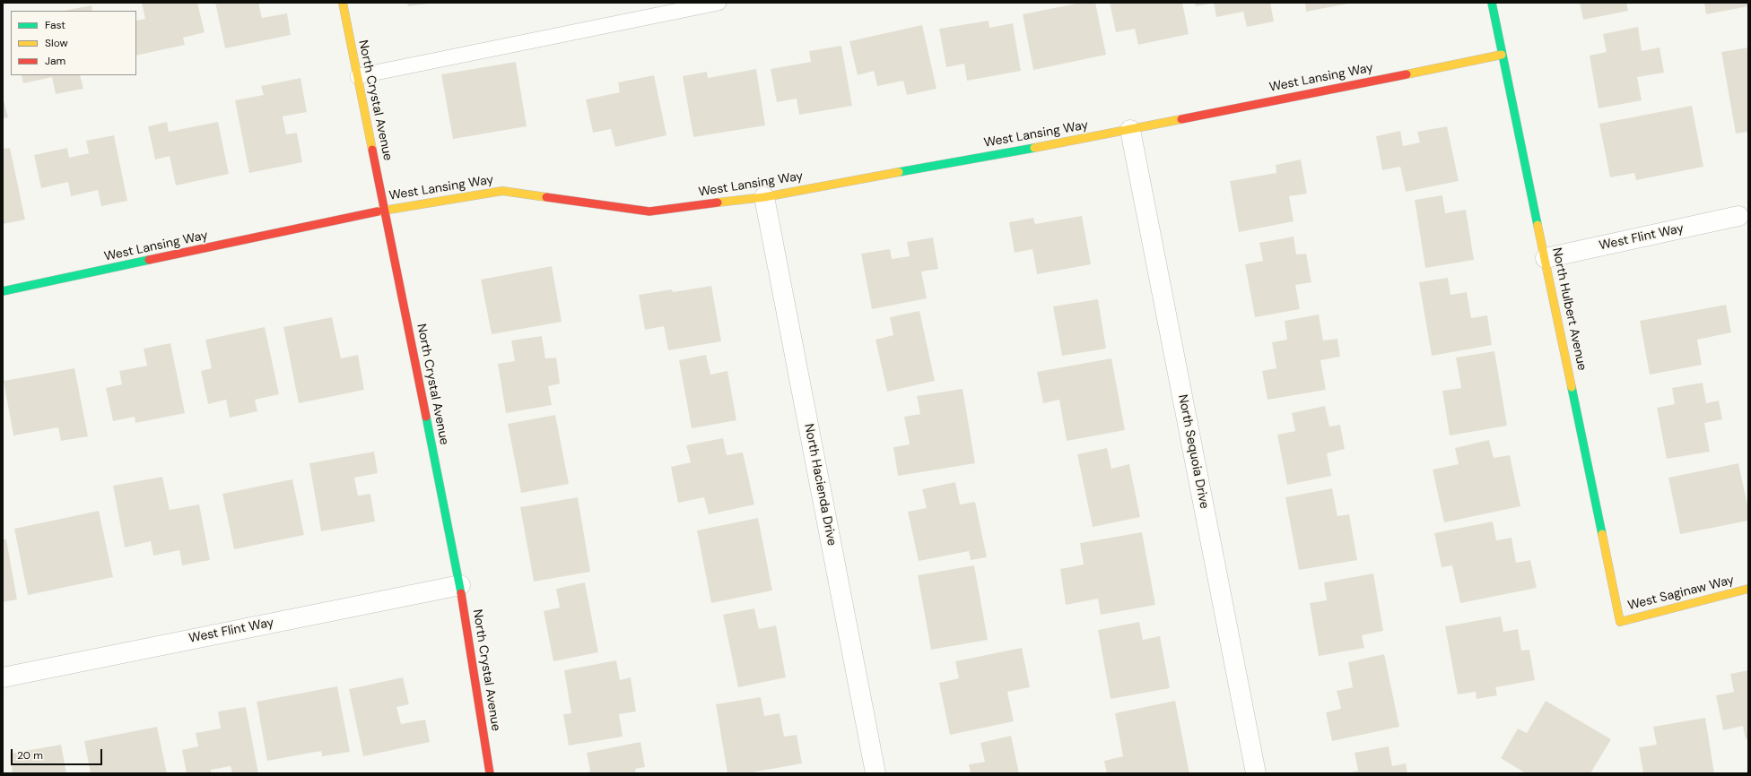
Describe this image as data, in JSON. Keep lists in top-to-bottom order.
{
  "streets": {
    "street": [
      "West Lansing Way",
      "North Crystal Avenue",
      "West Flint Way",
      "North Hulbert Avenue",
      "North Sequoia Drive",
      "North Hacienda Drive",
      "West Saginaw Way"
    ]
  },
  "crossings": [
    ["West Lansing Way", "North Crystal Avenue"],
    ["West Lansing Way", "North Hulbert Avenue"],
    ["West Lansing Way", "North Sequoia Drive"],
    ["West Lansing Way", "North Hacienda Drive"],
    ["North Crystal Avenue", "West Flint Way"],
    ["West Flint Way", "North Hulbert Avenue"],
    ["North Hulbert Avenue", "West Saginaw Way"]
  ],
  "legend": ["Fast", "Slow", "Jam"],
  "scale_bar": "20 m"
}
